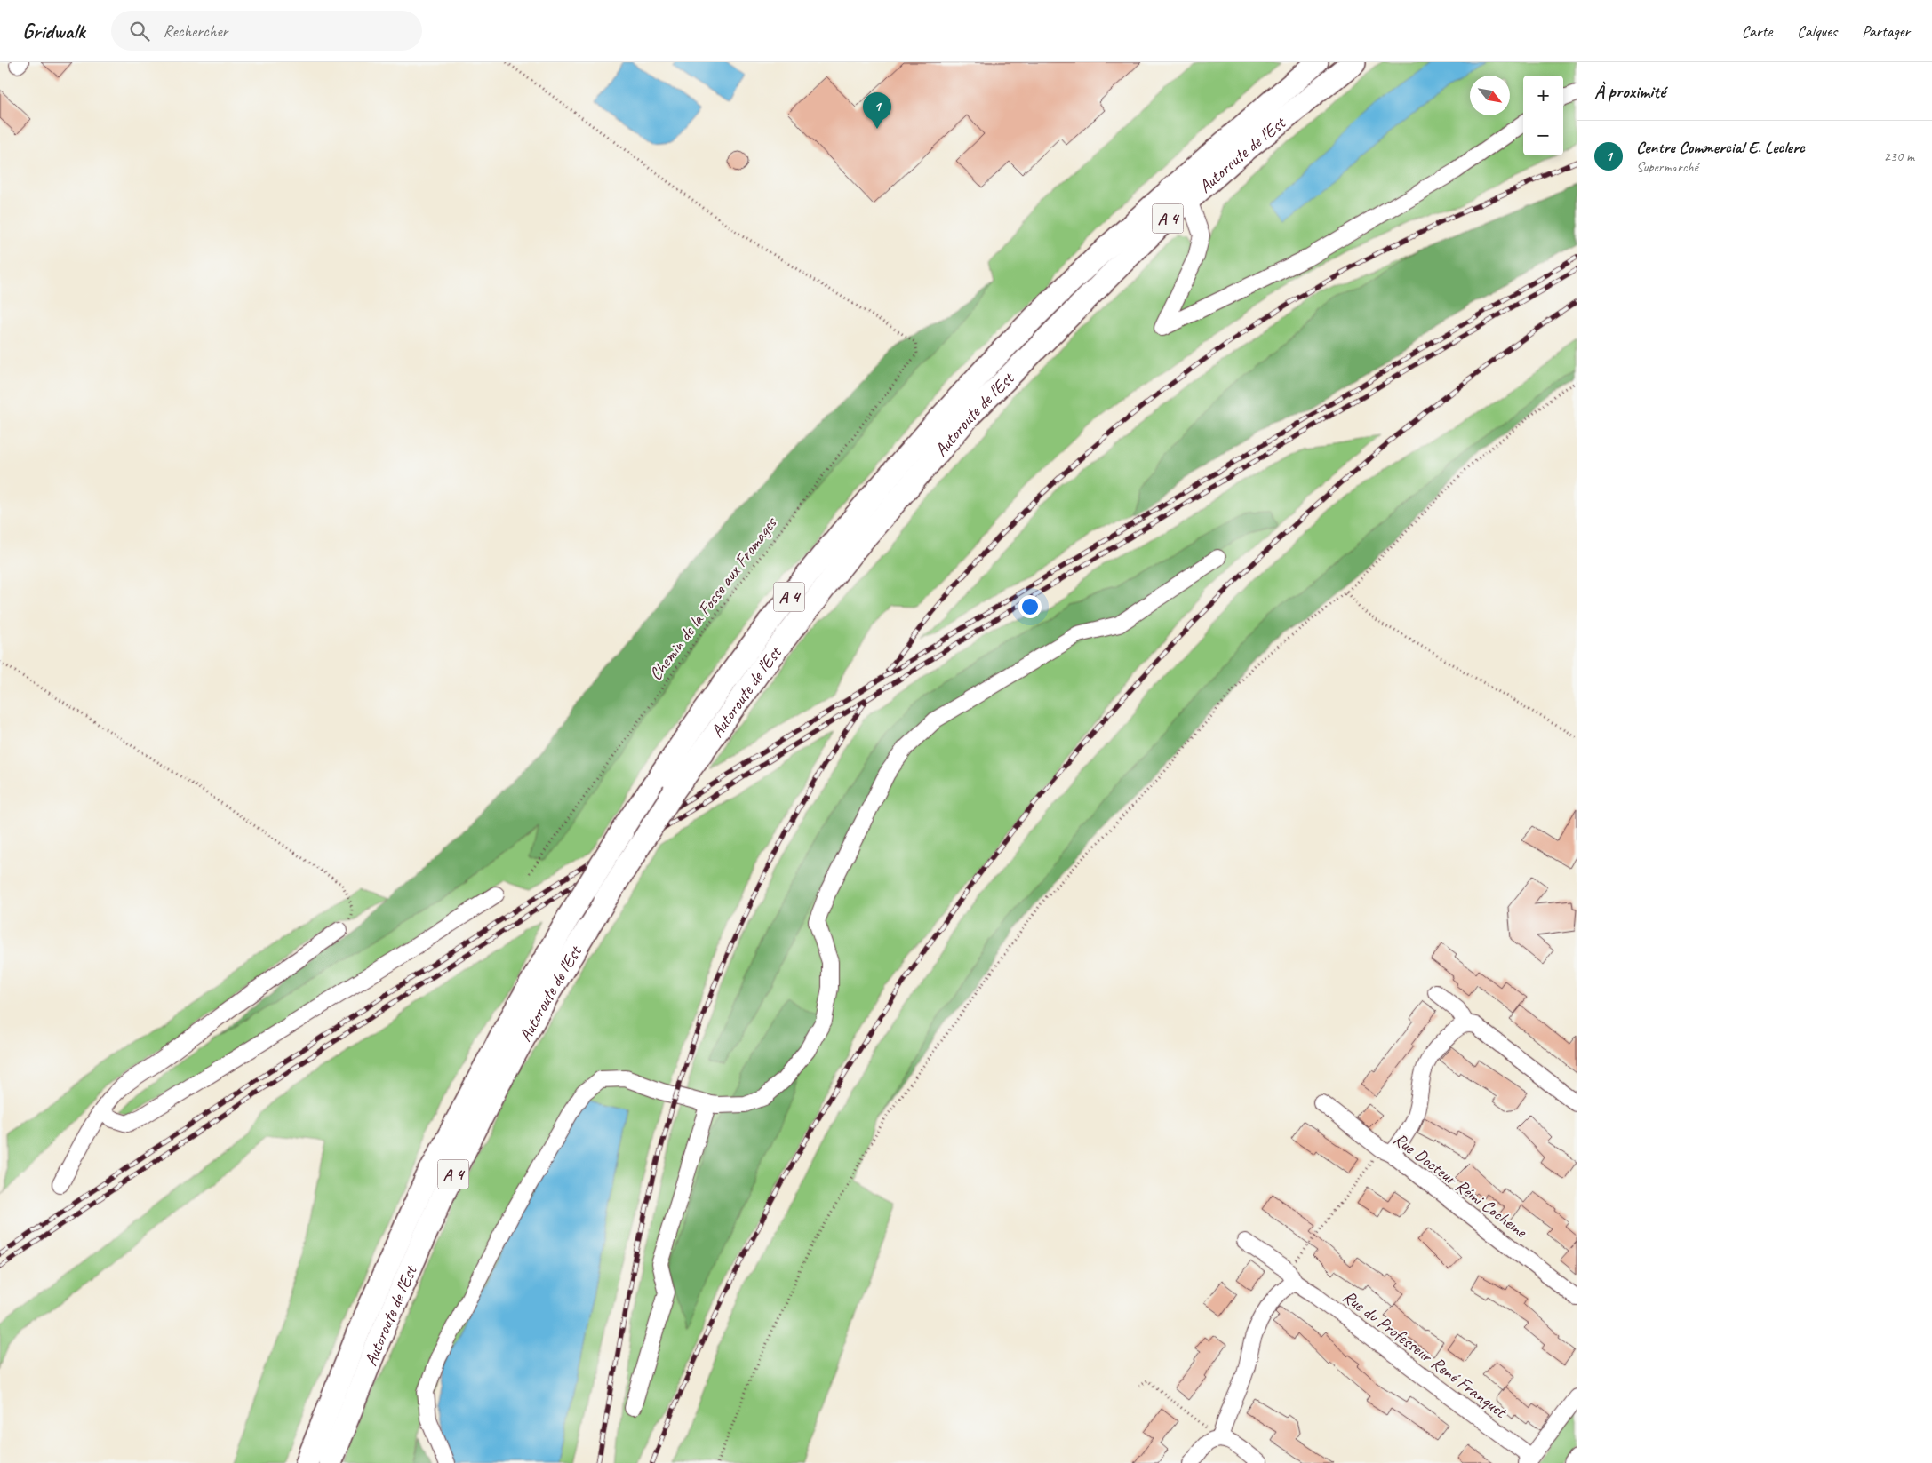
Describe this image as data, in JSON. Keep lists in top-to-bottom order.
{
  "streets": {
    "highway": ["Autoroute de l’Est", "A 4"],
    "street": ["Rue Docteur Rémi Cocheme", "Rue du Professeur René Franquet"],
    "path": ["Chemin de la Fosse aux Fromages"]
  },
  "north": "bottom right",
  "page": {
    "header": "Gridwalk",
    "search": "Rechercher",
    "nav": ["Carte", "Calques", "Partager"],
    "heading": "À proximité",
    "map_buttons": ["+", "−"],
    "pins": "1",
    "list": [
      {
        "mark": "1",
        "name": "Centre Commercial E. Leclerc",
        "note": "Supermarché",
        "value": "230 m"
      }
    ]
  }
}
